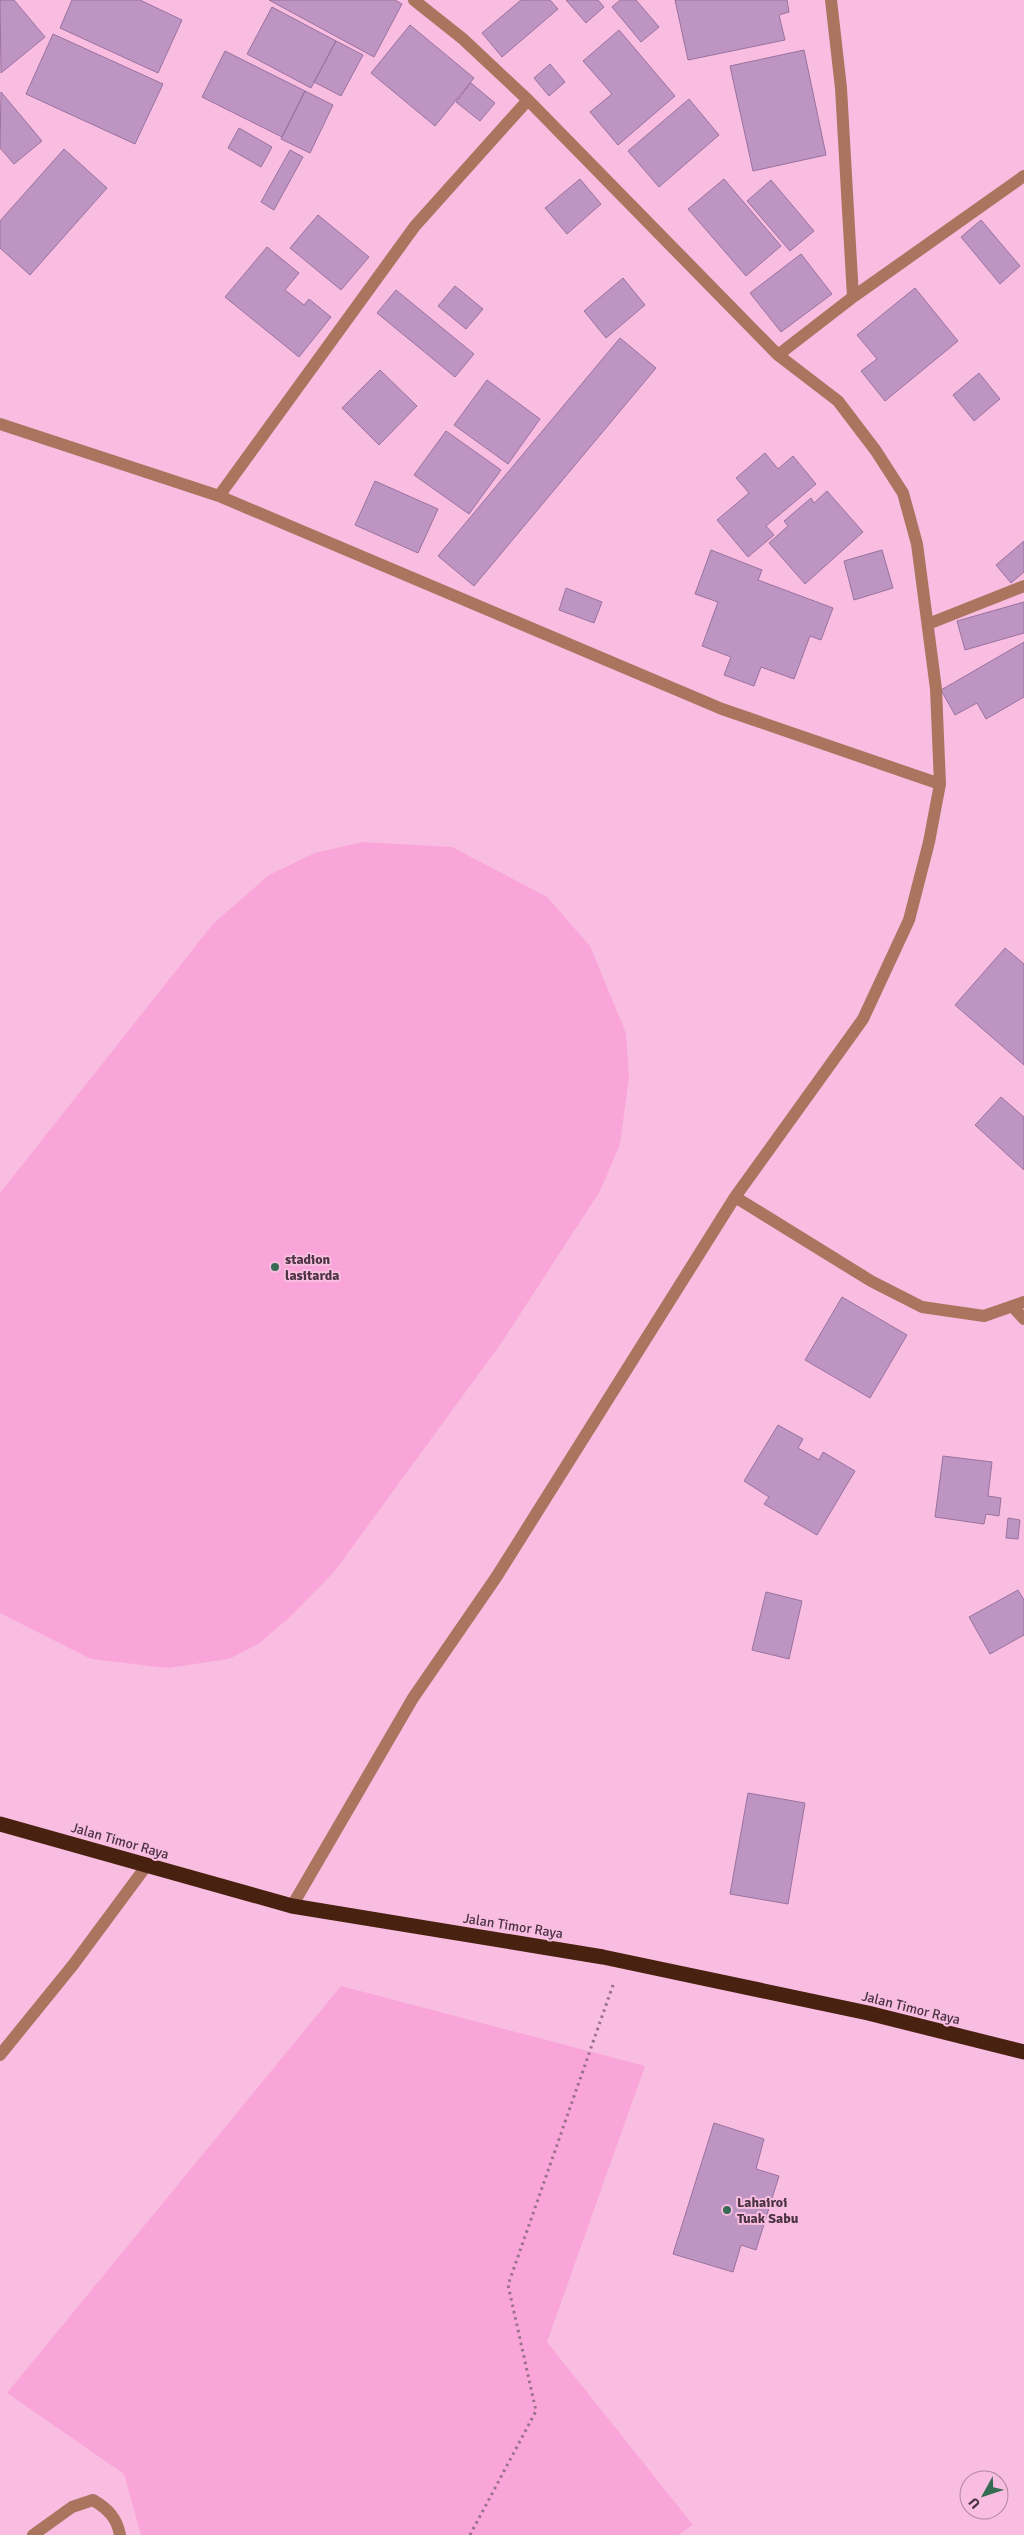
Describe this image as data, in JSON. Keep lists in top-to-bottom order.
{
  "streets": {
    "highway": ["Jalan Timor Raya"]
  },
  "places": ["stadion lasitarda", "Lahairoi Tuak Sabu"],
  "north": "bottom left"
}
